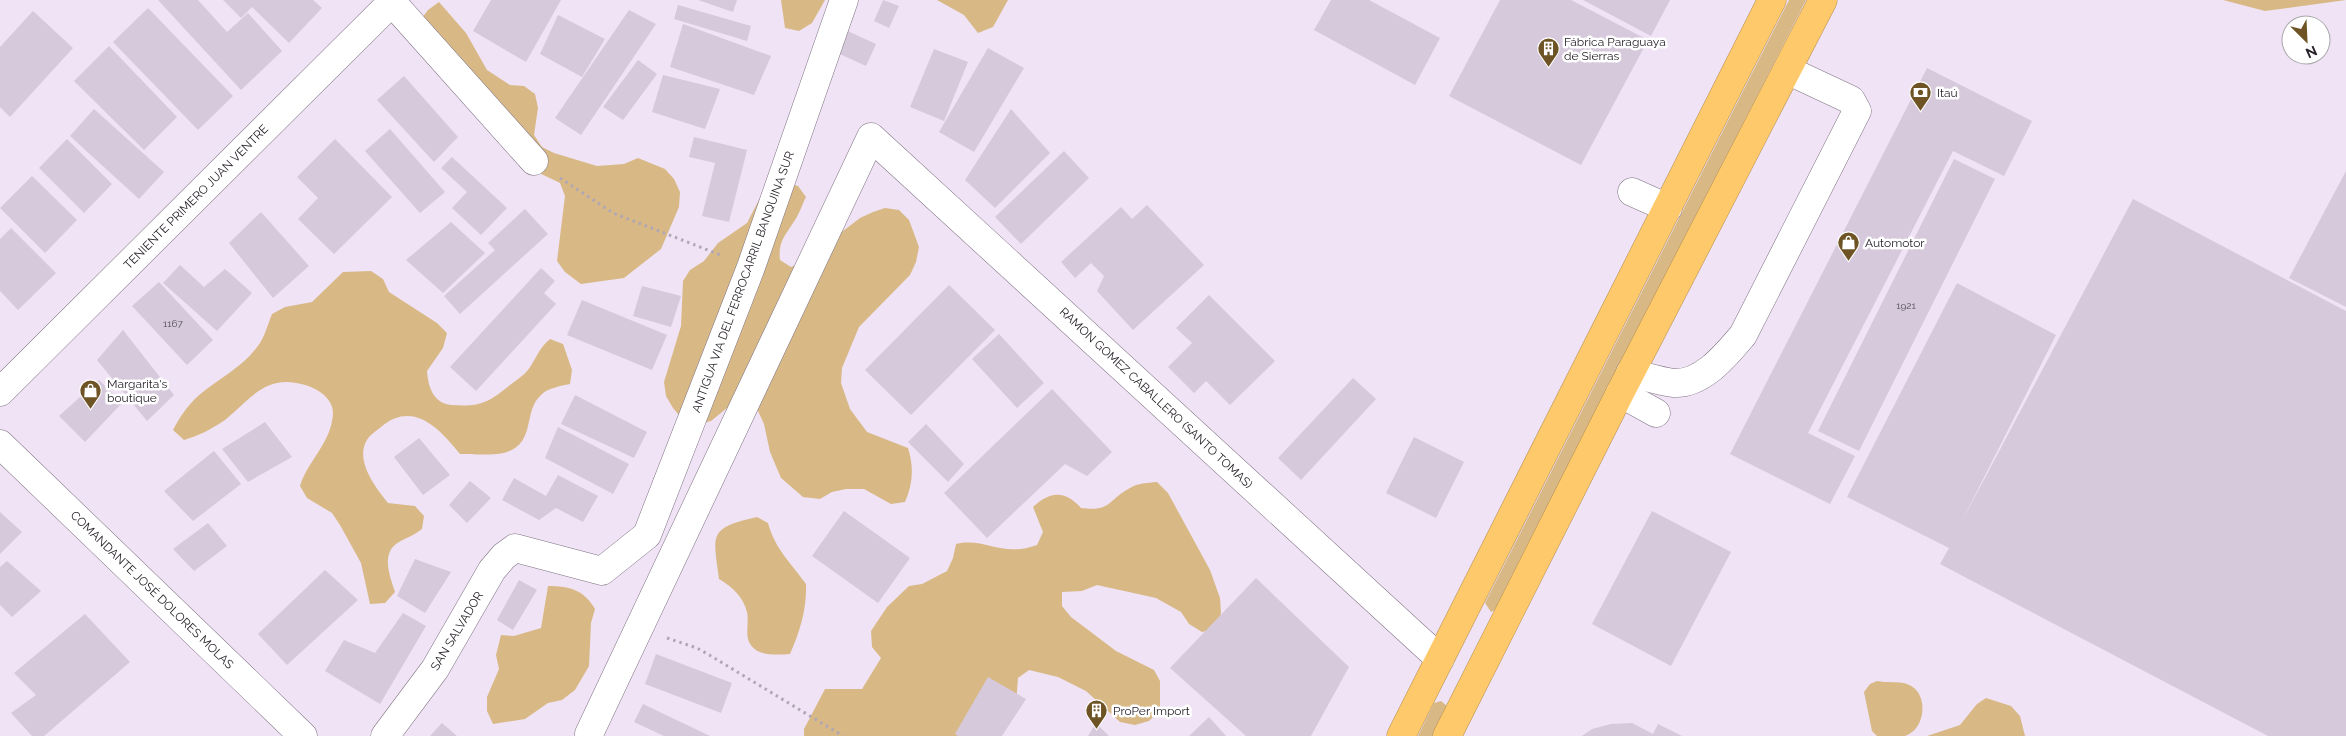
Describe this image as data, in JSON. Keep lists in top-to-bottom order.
{
  "streets": {
    "street": [
      "TENIENTE PRIMERO JUAN VENTRE",
      "ANTIGUA VIA DEL FERROCARRIL BANQUINA SUR",
      "RAMON GOMEZ CABALLERO (SANTO TOMAS)",
      "COMANDANTE JOSÉ DOLORES MOLAS",
      "SAN SALVADOR"
    ]
  },
  "crossings": [
    ["ANTIGUA VIA DEL FERROCARRIL BANQUINA SUR", "SAN SALVADOR"]
  ],
  "places": {
    "building": ["Fábrica Paraguaya de Sierras", "ProPer Import"],
    "bank": ["Itaú"],
    "shop": ["Automotor", "Margarita's boutique"]
  },
  "house_numbers": ["1921", "1167"],
  "north": "bottom right"
}
